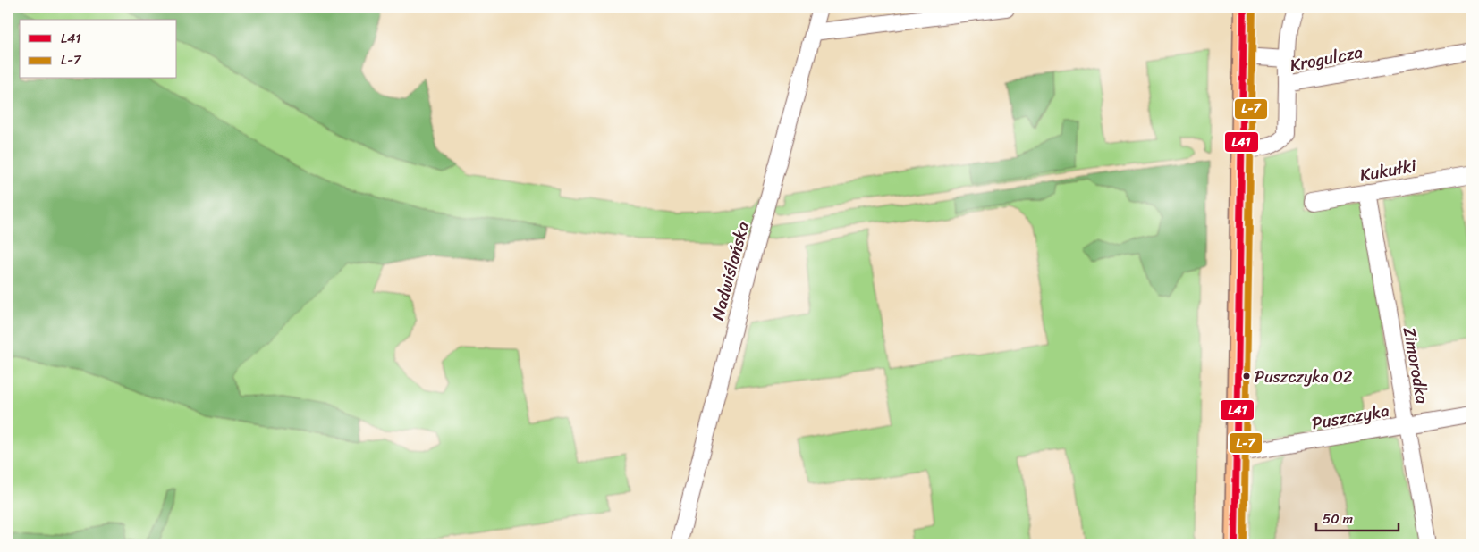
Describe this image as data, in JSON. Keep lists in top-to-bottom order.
{
  "streets": {
    "street": [
      "Krogulcza",
      "Kukułki",
      "Nadwiślańska",
      "Zimorodka",
      "Puszczyka"
    ]
  },
  "crossings": [
    ["Kukułki", "Zimorodka"],
    ["Zimorodka", "Puszczyka"]
  ],
  "places": ["Puszczyka 02"],
  "lines": ["transit line L41", "transit line L-7"],
  "legend": ["L41", "L-7"],
  "scale_bar": "50 m"
}
